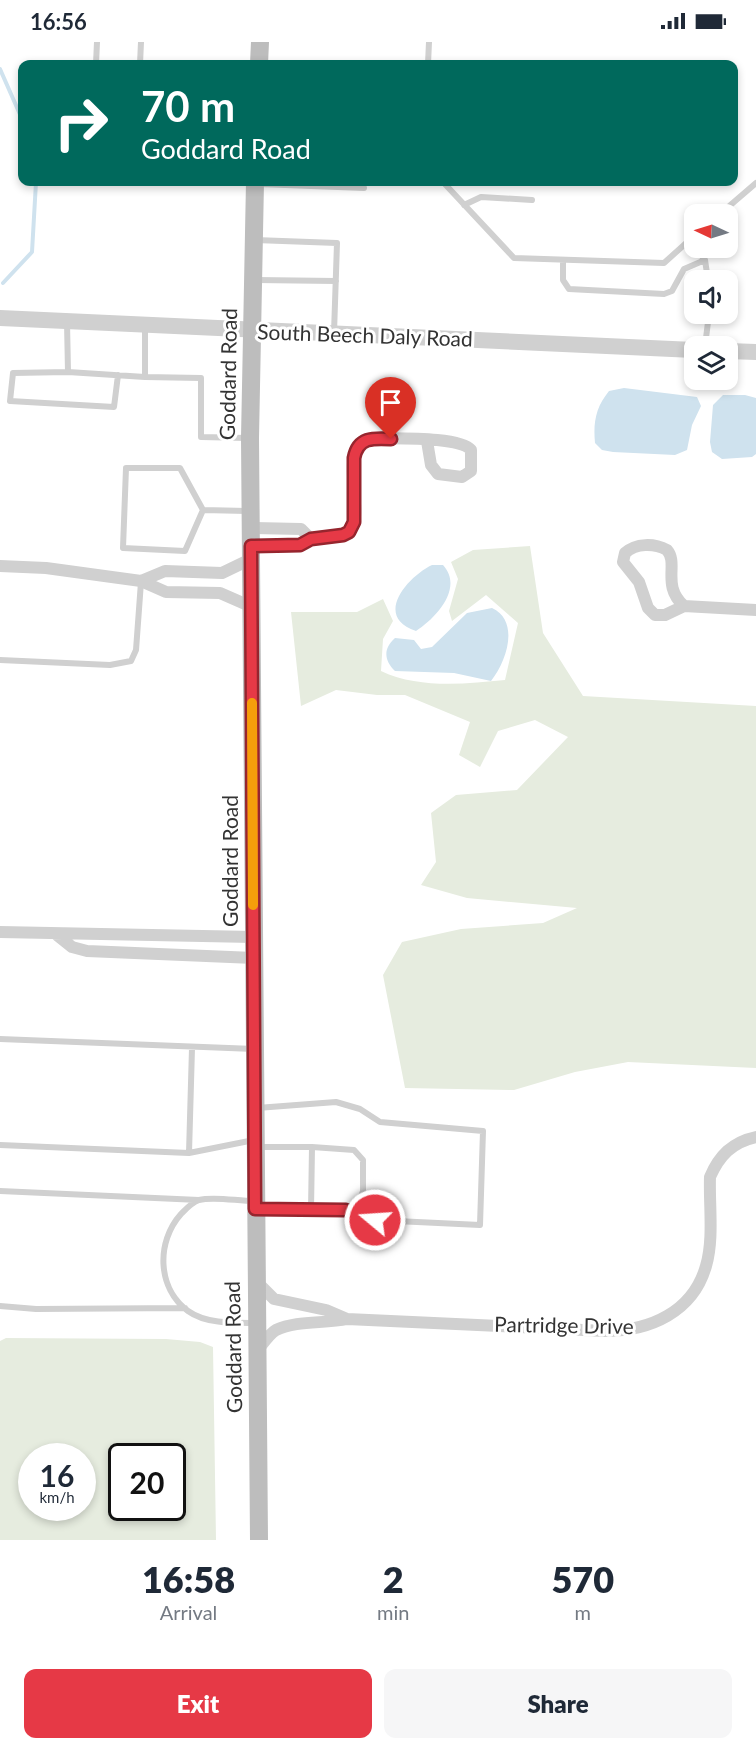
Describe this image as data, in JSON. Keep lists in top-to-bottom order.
{
  "streets": {
    "main road": ["Goddard Road"],
    "street": ["South Beech Daly Road", "Partridge Drive"]
  },
  "crossings": [
    ["South Beech Daly Road", "Goddard Road"]
  ],
  "north": "left",
  "page": {
    "status": "16:56",
    "turn": ["70 m", "Goddard Road"],
    "speed": "16 km/h",
    "limit": "20",
    "eta": [
      "16:58",
      "Arrival",
      "2",
      "min",
      "570",
      "m"
    ],
    "buttons": ["Exit", "Share"]
  }
}
